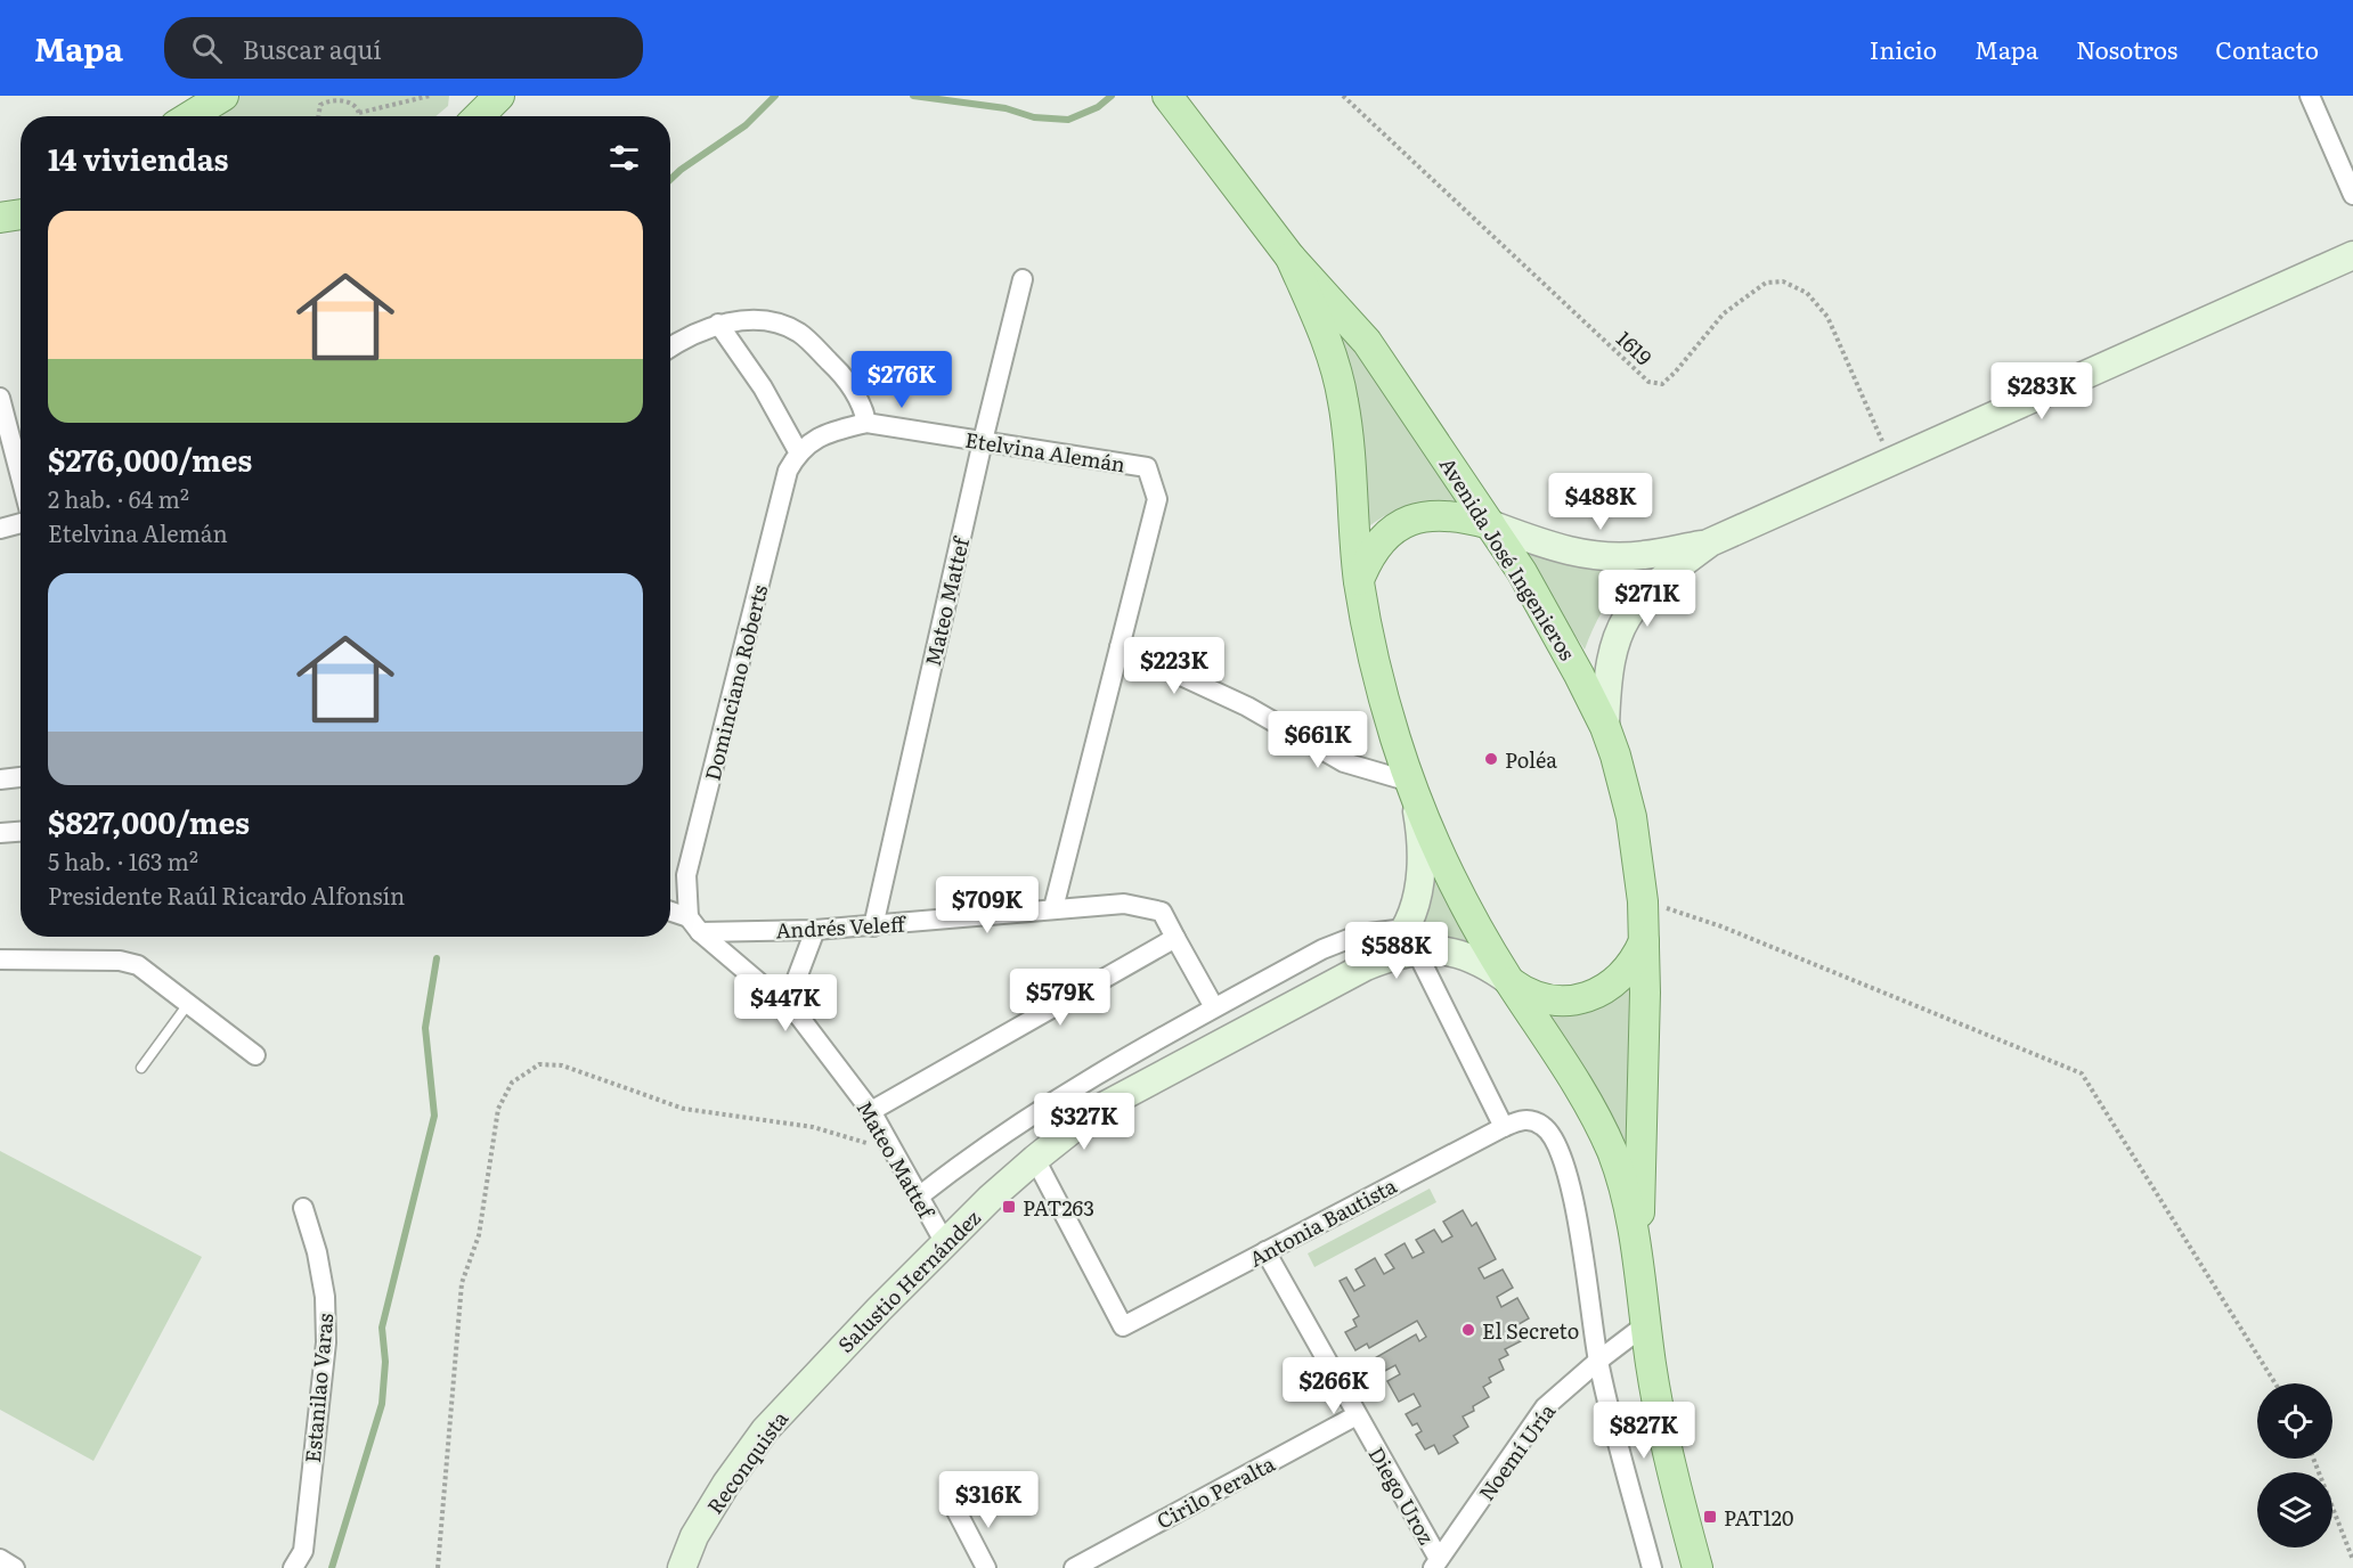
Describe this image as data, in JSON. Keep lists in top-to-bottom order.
{
  "streets": {
    "main road": ["Avenida José Ingenieros"],
    "street": [
      "Etelvina Alemán",
      "Mateo Mattef",
      "Dominciano Roberts",
      "Andrés Veleff",
      "Antonia Bautista",
      "Salustio Hernández",
      "Estanilao Varas",
      "Noemí Uría",
      "Reconquista",
      "Cirilo Peralta",
      "Diego Uroz"
    ],
    "path": ["1619"]
  },
  "crossings": [
    ["Etelvina Alemán", "Mateo Mattef"],
    ["Etelvina Alemán", "Dominciano Roberts"],
    ["Mateo Mattef", "Dominciano Roberts"],
    ["Mateo Mattef", "Andrés Veleff"],
    ["Mateo Mattef", "Salustio Hernández"],
    ["Dominciano Roberts", "Andrés Veleff"],
    ["Antonia Bautista", "Salustio Hernández"],
    ["Antonia Bautista", "Noemí Uría"],
    ["Antonia Bautista", "Diego Uroz"],
    ["Salustio Hernández", "Reconquista"],
    ["Noemí Uría", "Diego Uroz"],
    ["Cirilo Peralta", "Diego Uroz"]
  ],
  "places": {
    "other": ["Poléa", "El Secreto"],
    "transit": ["PAT263", "PAT120"]
  },
  "page": {
    "header": "Mapa",
    "search": "Buscar aquí",
    "nav": [
      "Inicio",
      "Mapa",
      "Nosotros",
      "Contacto"
    ],
    "heading": "14 viviendas",
    "list": [
      {
        "name": "$276,000/mes",
        "note": "2 hab. · 64 m² · Etelvina Alemán"
      },
      {
        "name": "$827,000/mes",
        "note": "5 hab. · 163 m² · Presidente Raúl Ricardo Alfonsín"
      }
    ],
    "price": [
      "$276K",
      "$283K",
      "$488K",
      "$271K",
      "$223K",
      "$661K",
      "$709K",
      "$588K",
      "$579K",
      "$447K",
      "$327K",
      "$266K",
      "$827K",
      "$316K"
    ]
  }
}
